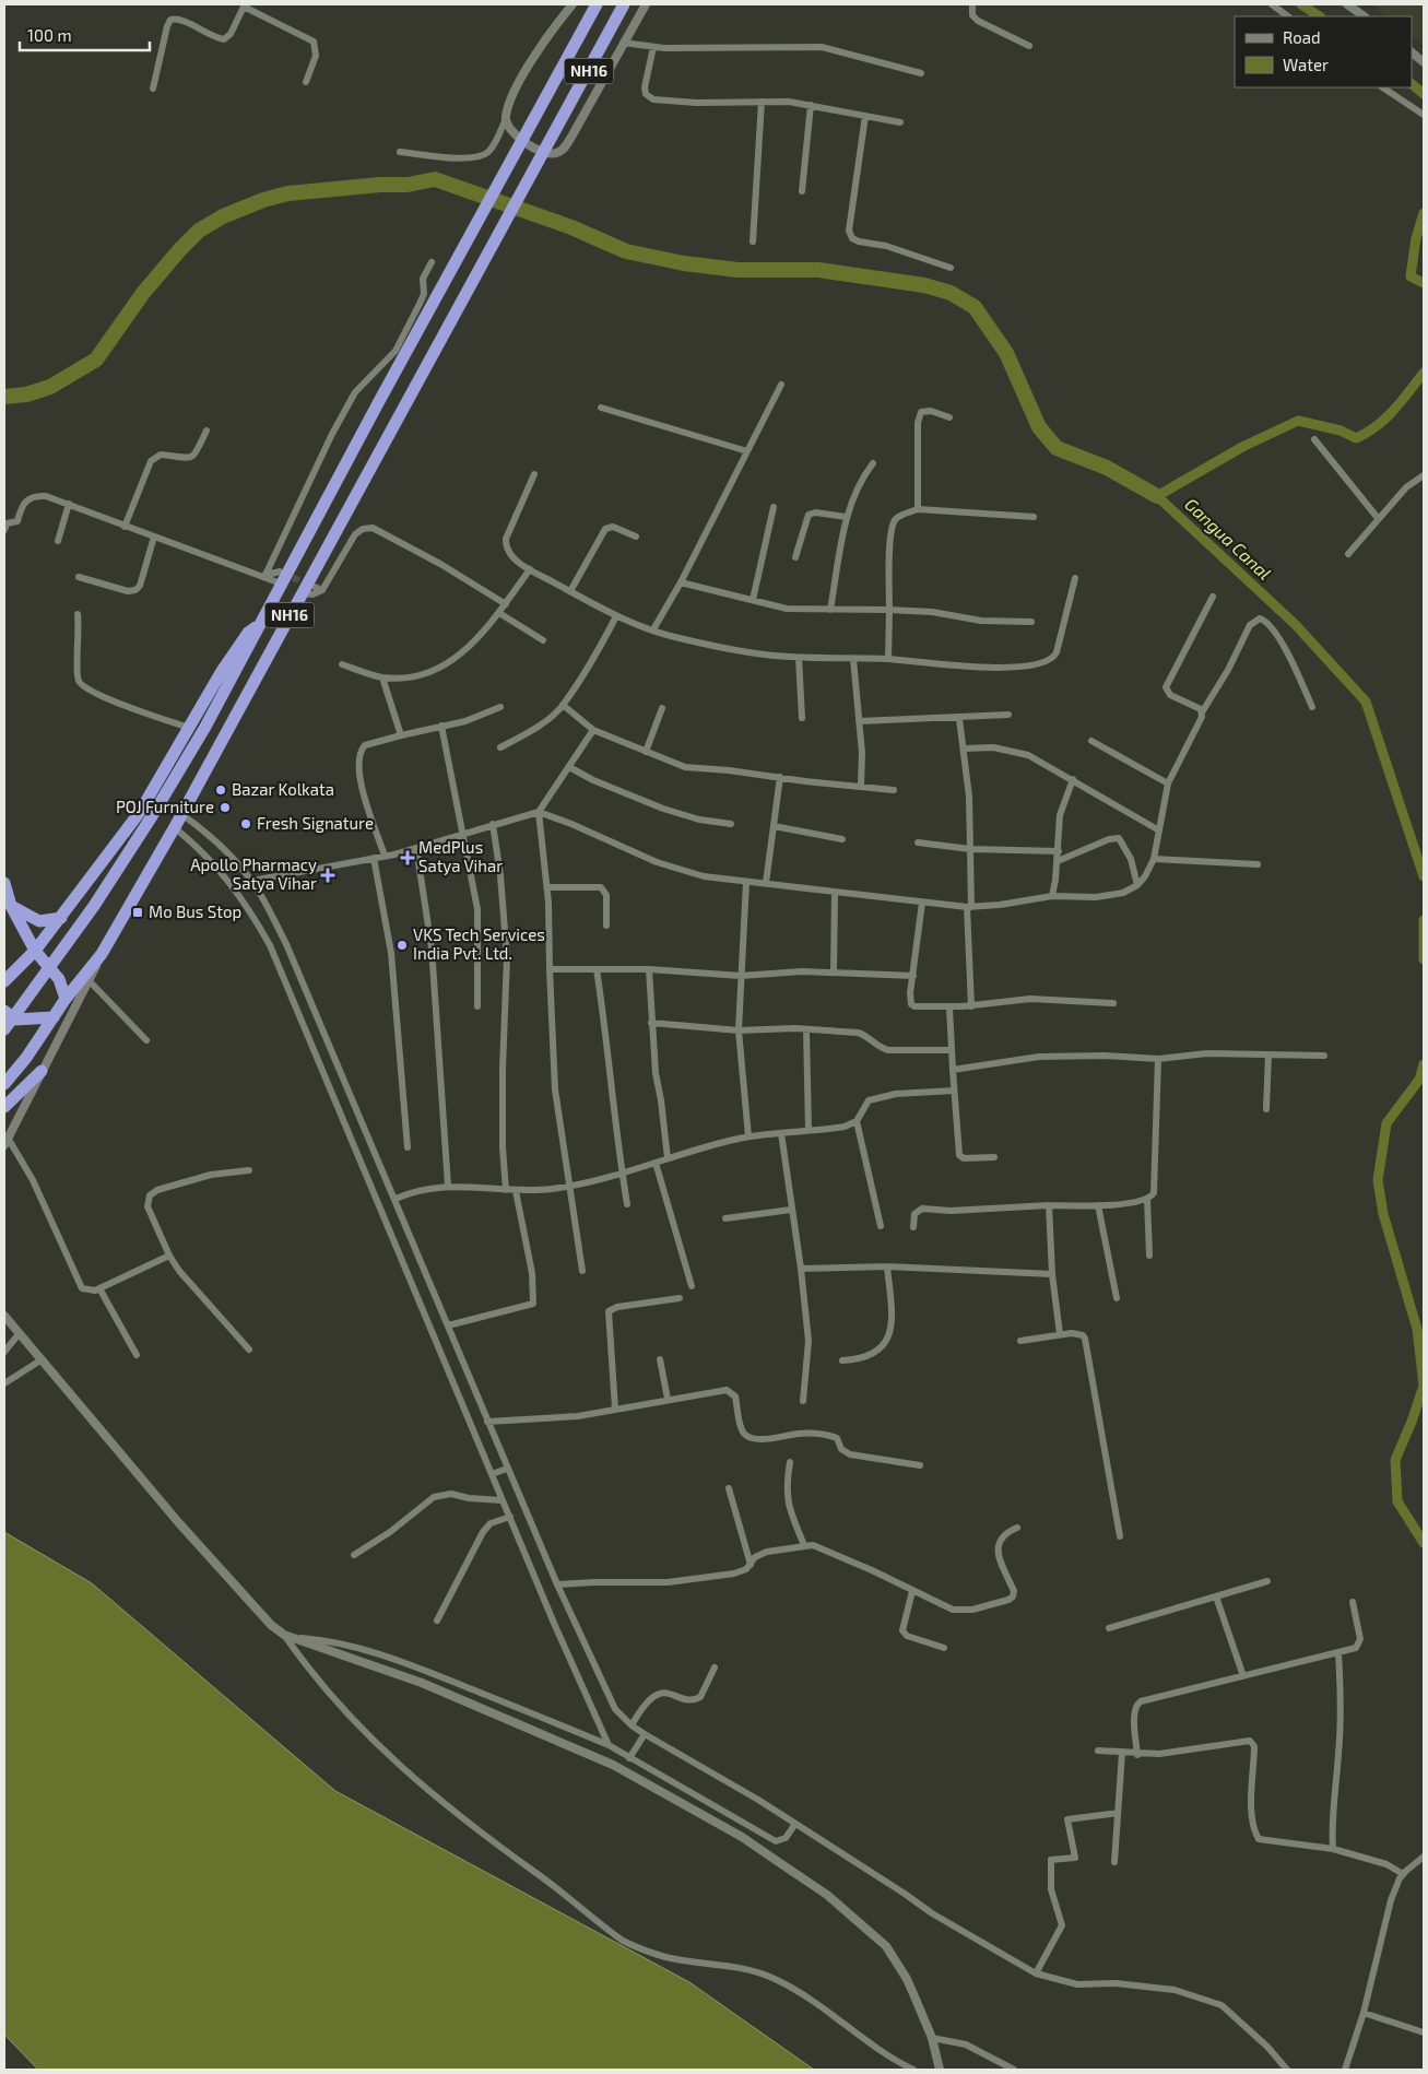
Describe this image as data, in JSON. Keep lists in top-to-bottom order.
{
  "streets": {
    "highway": ["NH16"]
  },
  "water": ["Gangua Canal"],
  "places": {
    "other": [
      "Bazar Kolkata",
      "POJ Furniture",
      "Fresh Signature",
      "VKS Tech Services India Pvt. Ltd."
    ],
    "health": ["MedPlus Satya Vihar", "Apollo Pharmacy Satya Vihar"],
    "transit": ["Mo Bus Stop"]
  },
  "legend": ["Road", "Water"],
  "scale_bar": "100 m"
}
